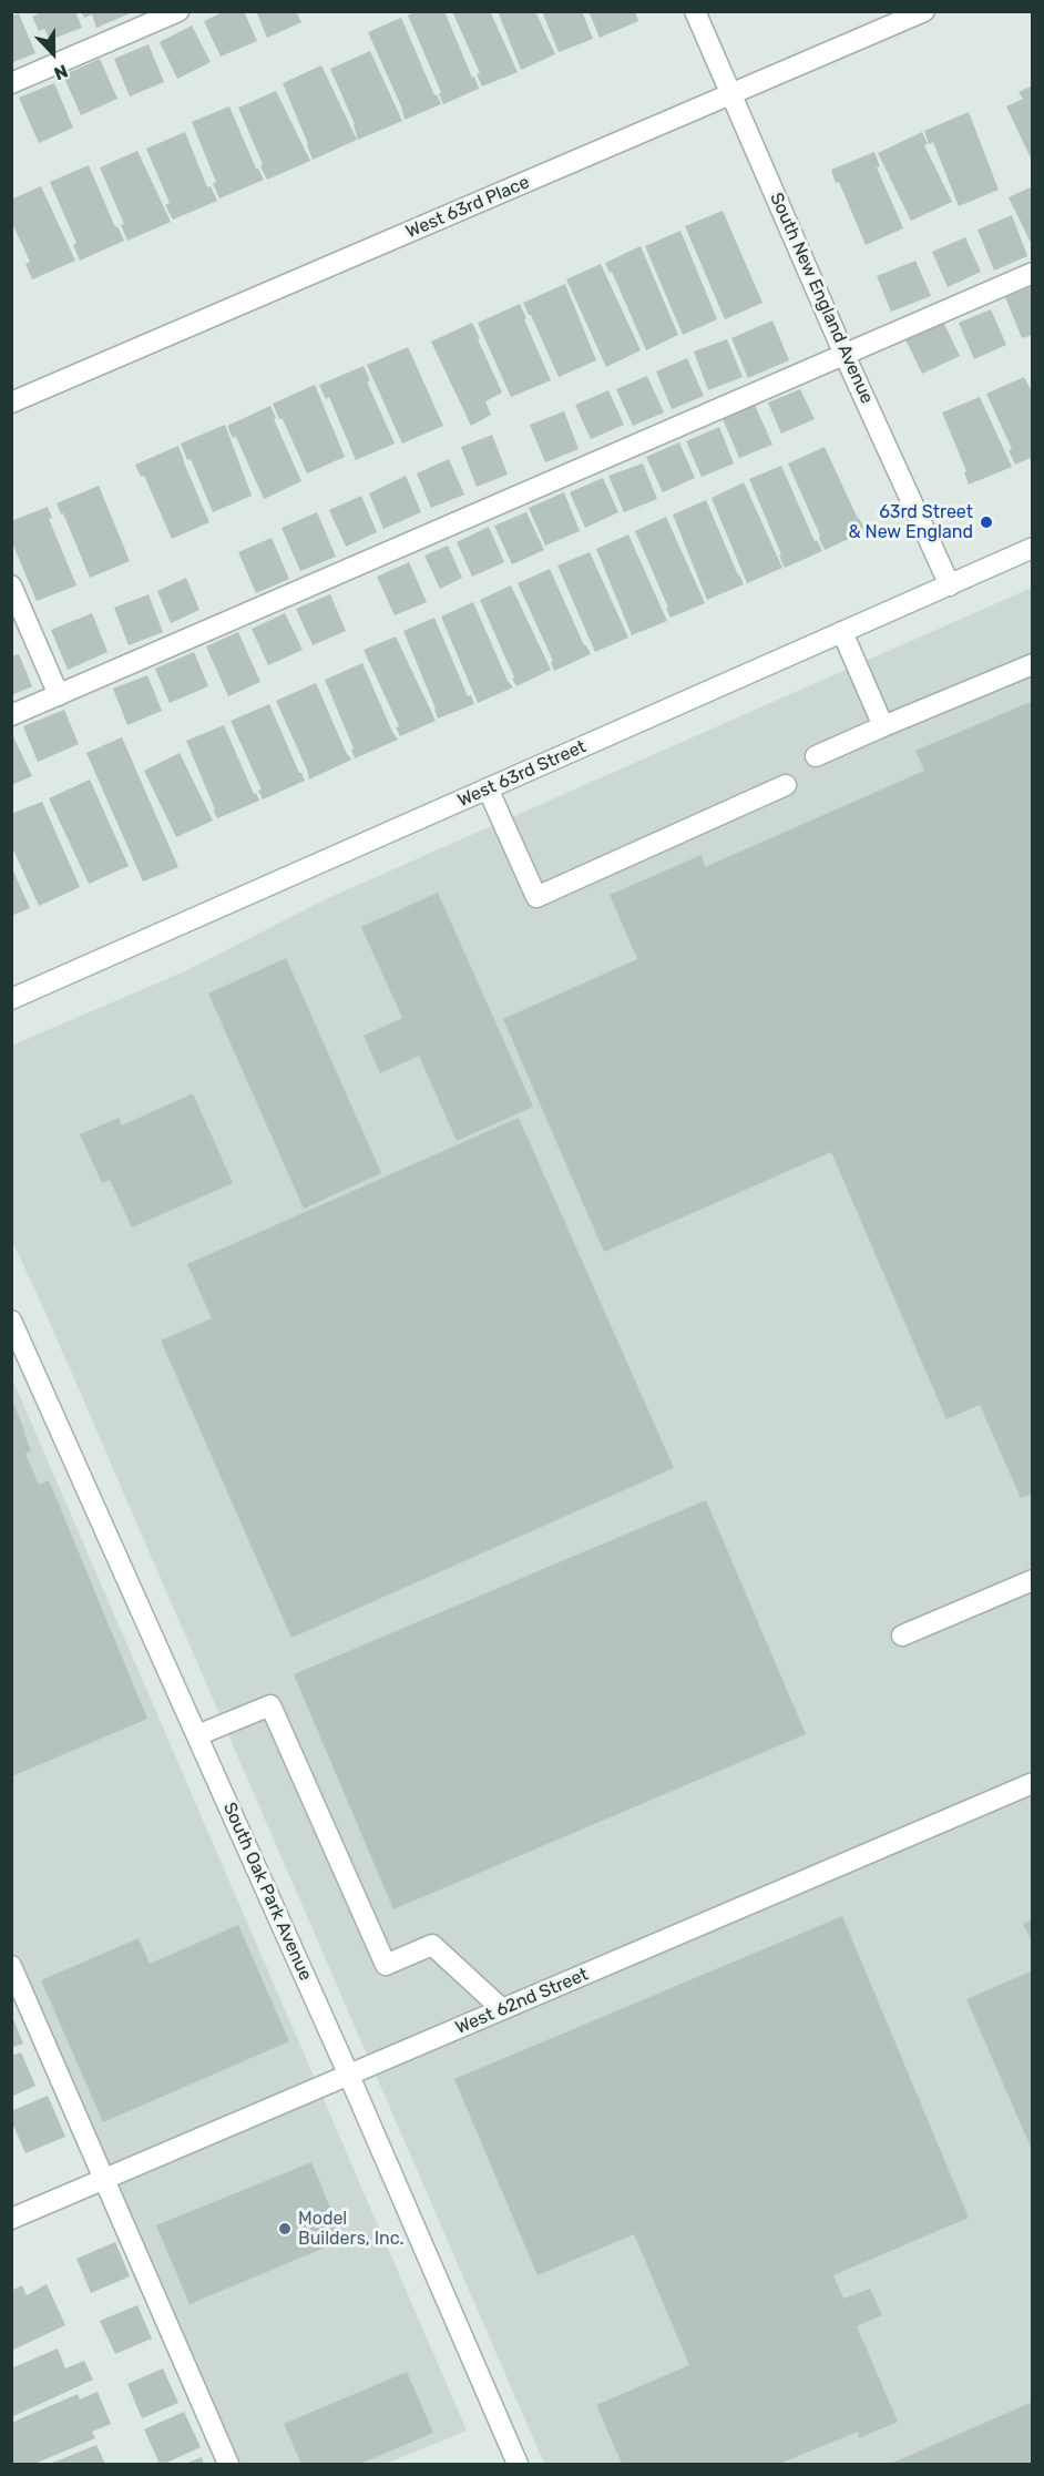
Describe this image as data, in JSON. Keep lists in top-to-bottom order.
{
  "streets": {
    "street": [
      "West 63rd Place",
      "South New England Avenue",
      "West 63rd Street",
      "South Oak Park Avenue",
      "West 62nd Street"
    ]
  },
  "crossings": [
    ["West 63rd Place", "South New England Avenue"],
    ["South New England Avenue", "West 63rd Street"],
    ["South Oak Park Avenue", "West 62nd Street"]
  ],
  "places": ["63rd Street & New England", "Model Builders, Inc."],
  "north": "bottom"
}
